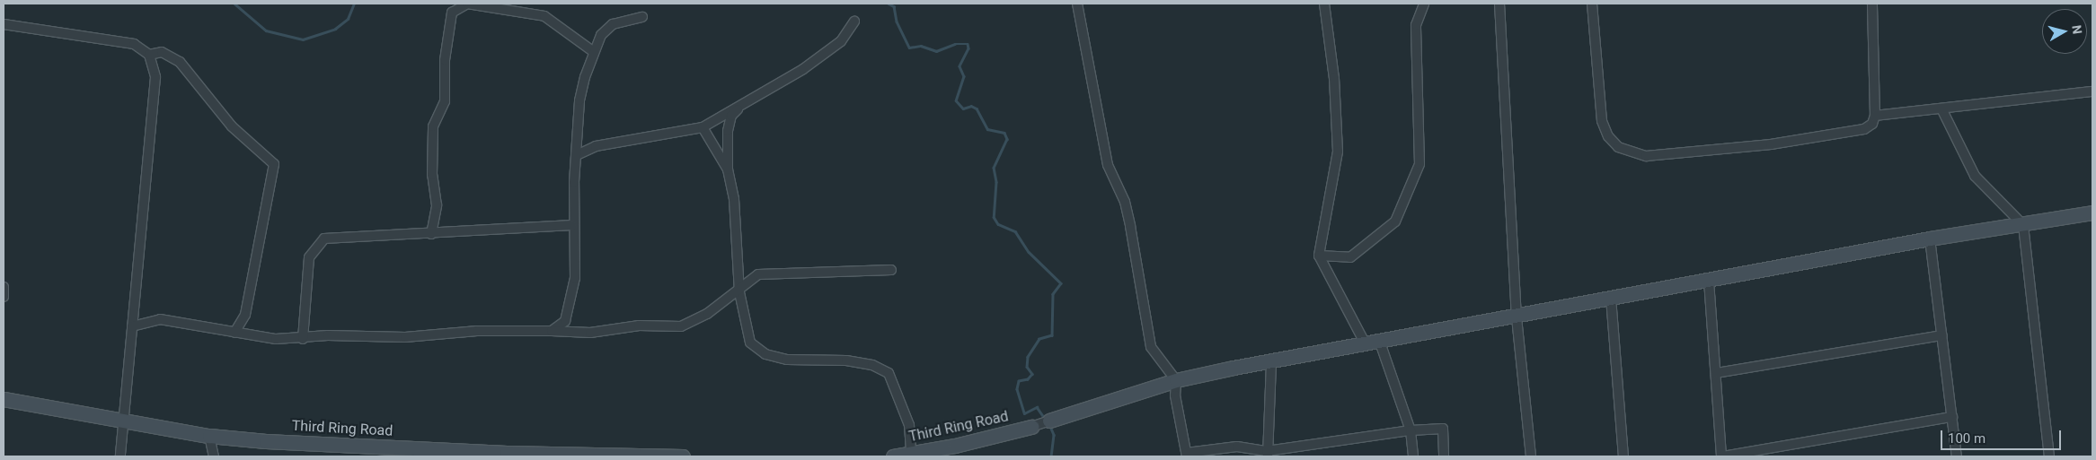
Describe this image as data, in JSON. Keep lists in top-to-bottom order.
{
  "streets": {
    "street": ["Third Ring Road"]
  },
  "scale_bar": "100 m",
  "north": "right"
}
